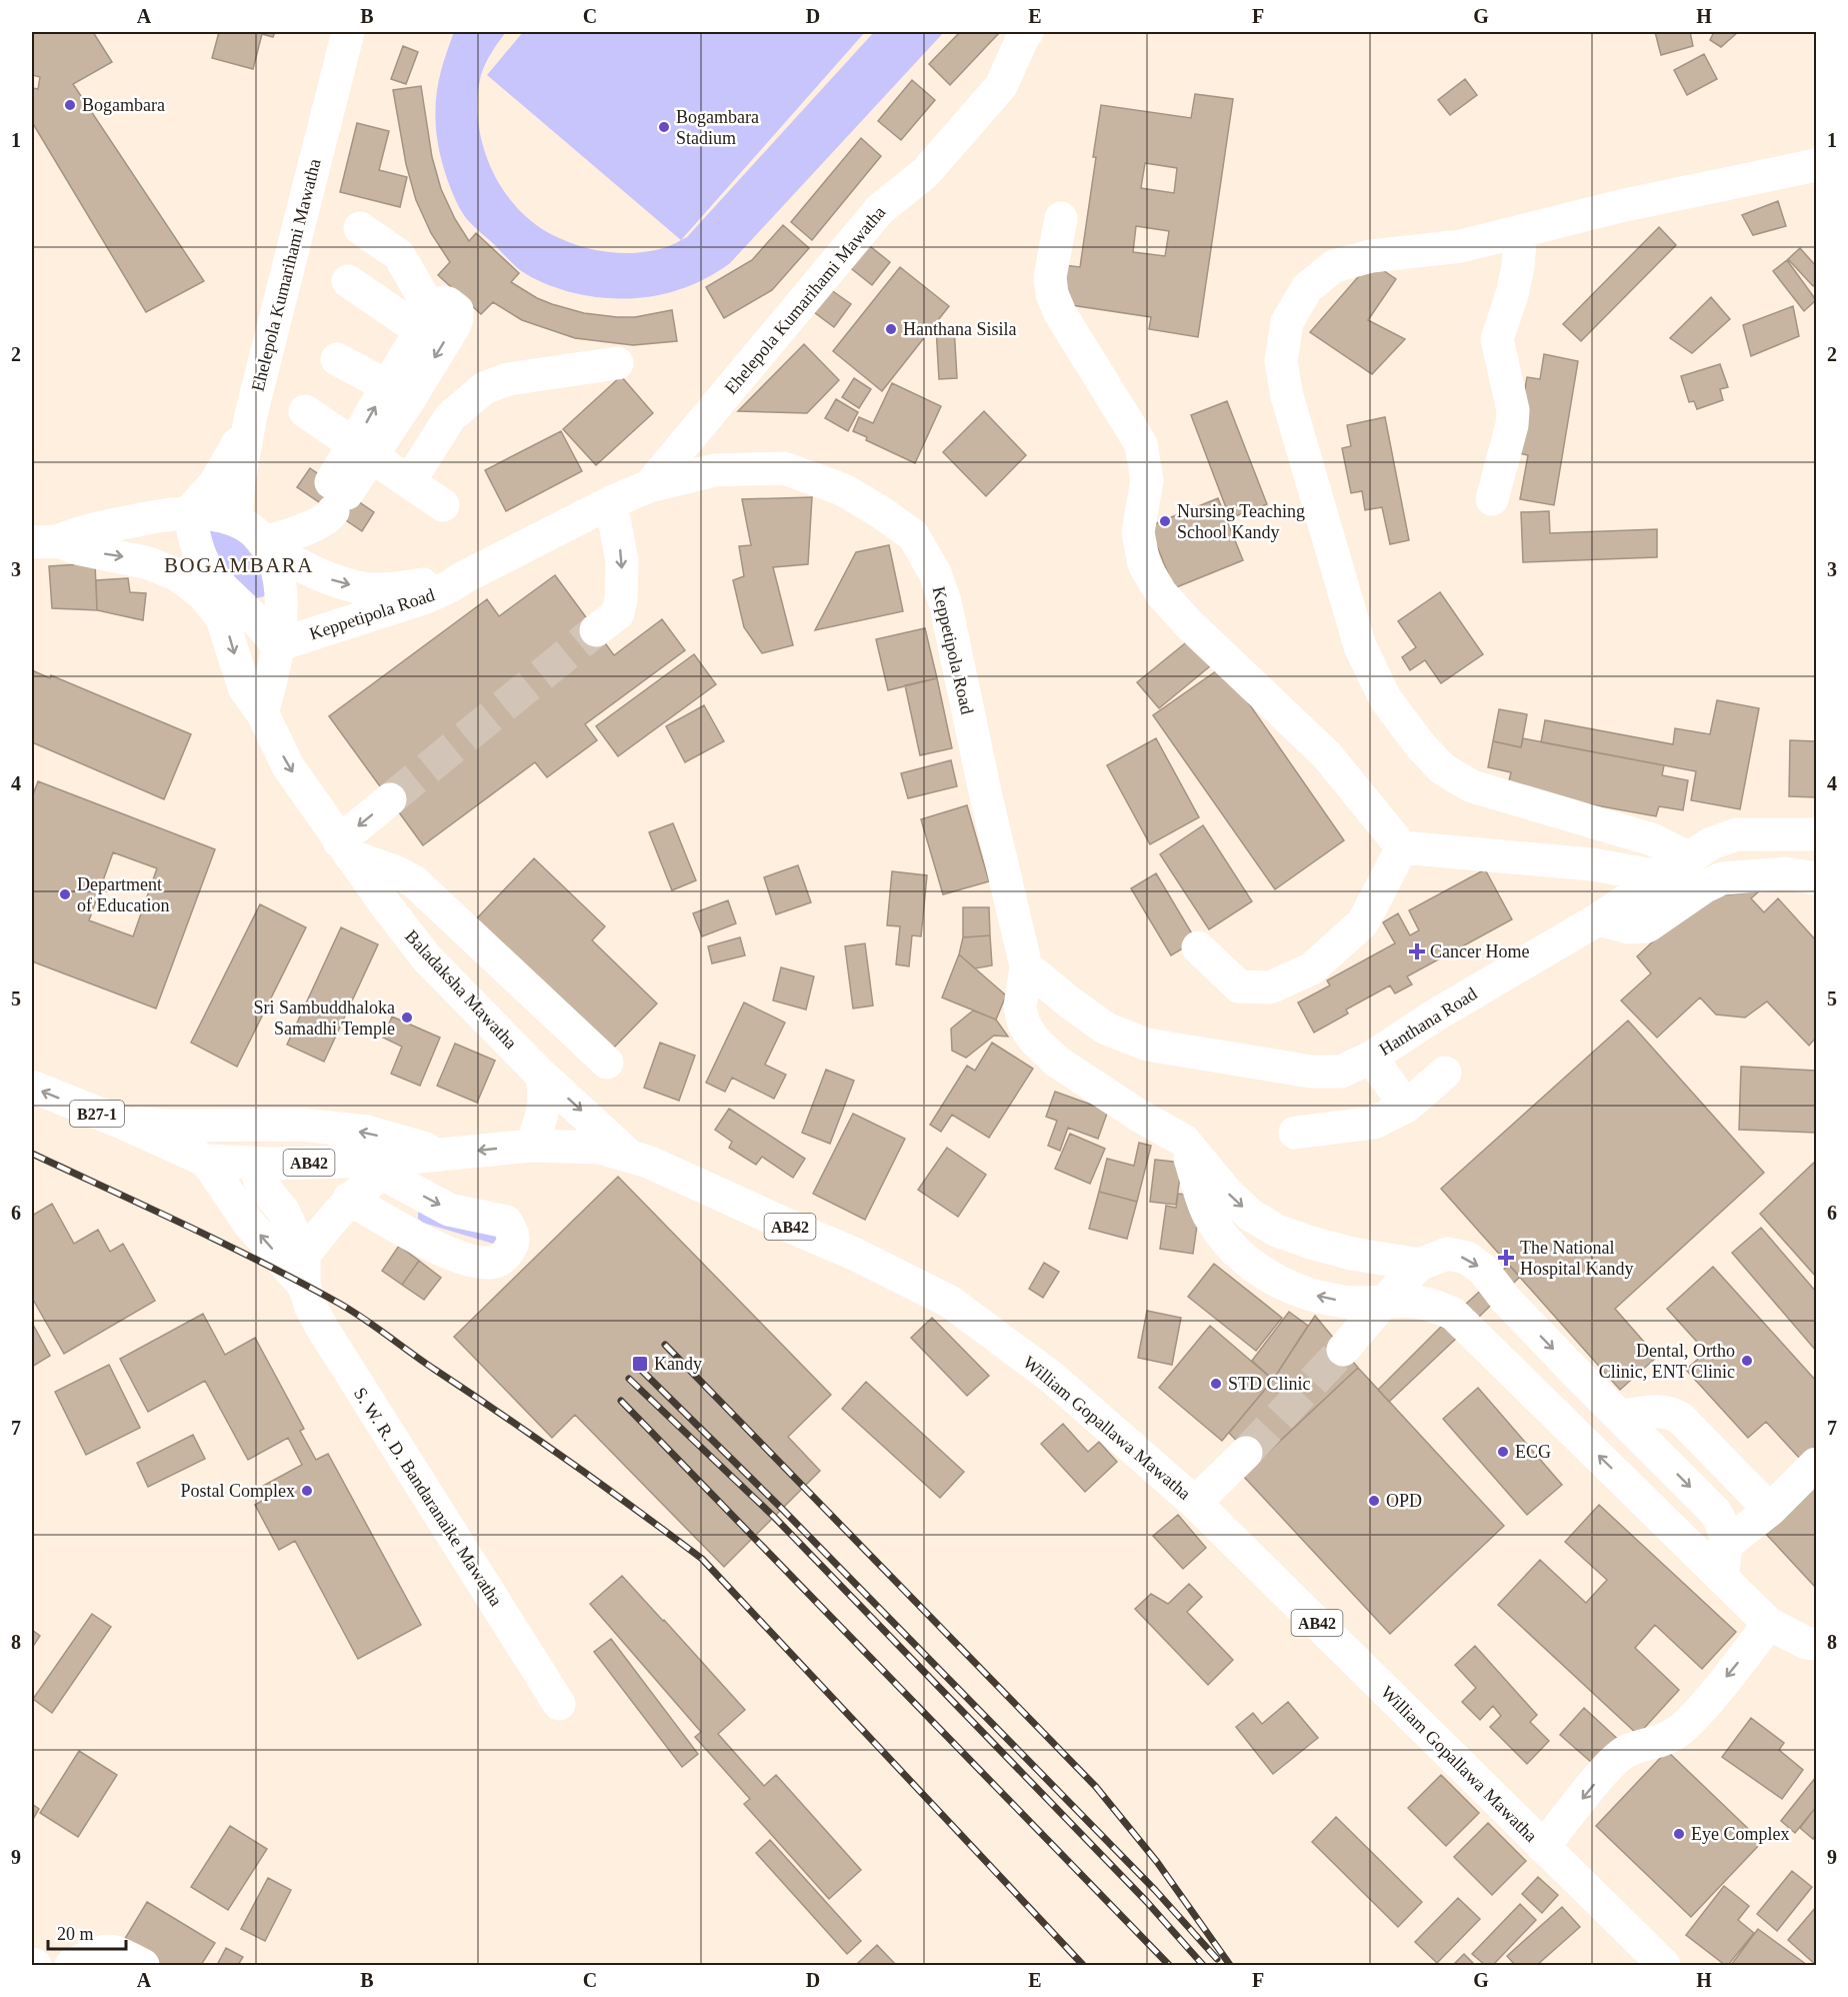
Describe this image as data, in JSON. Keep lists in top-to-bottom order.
{
  "streets": {
    "street": [
      "Ehelepola Kumarihami Mawatha",
      "Keppetipola Road",
      "Baladaksha Mawatha",
      "Hanthana Road",
      "B27-1",
      "AB42",
      "William Gopallawa Mawatha",
      "S. W. R. D. Bandaranaike Mawatha"
    ]
  },
  "crossings": [
    ["Ehelepola Kumarihami Mawatha", "Keppetipola Road"],
    ["Keppetipola Road", "Hanthana Road"],
    ["Baladaksha Mawatha", "William Gopallawa Mawatha"],
    ["B27-1", "William Gopallawa Mawatha"],
    ["William Gopallawa Mawatha", "S. W. R. D. Bandaranaike Mawatha"]
  ],
  "districts": ["BOGAMBARA"],
  "places": {
    "other": [
      "Bogambara",
      "Bogambara Stadium",
      "Hanthana Sisila",
      "Nursing Teaching School Kandy",
      "Department of Education",
      "Sri Sambuddhaloka Samadhi Temple",
      "Dental, Ortho Clinic, ENT Clinic",
      "STD Clinic",
      "ECG",
      "Postal Complex",
      "OPD",
      "Eye Complex"
    ],
    "health": ["Cancer Home", "The National Hospital Kandy"],
    "transit": ["Kandy"]
  },
  "scale_bar": "20 m",
  "grid": {
    "columns": [
      "A",
      "B",
      "C",
      "D",
      "E",
      "F",
      "G",
      "H"
    ],
    "rows": [
      "1",
      "2",
      "3",
      "4",
      "5",
      "6",
      "7",
      "8",
      "9"
    ]
  }
}
